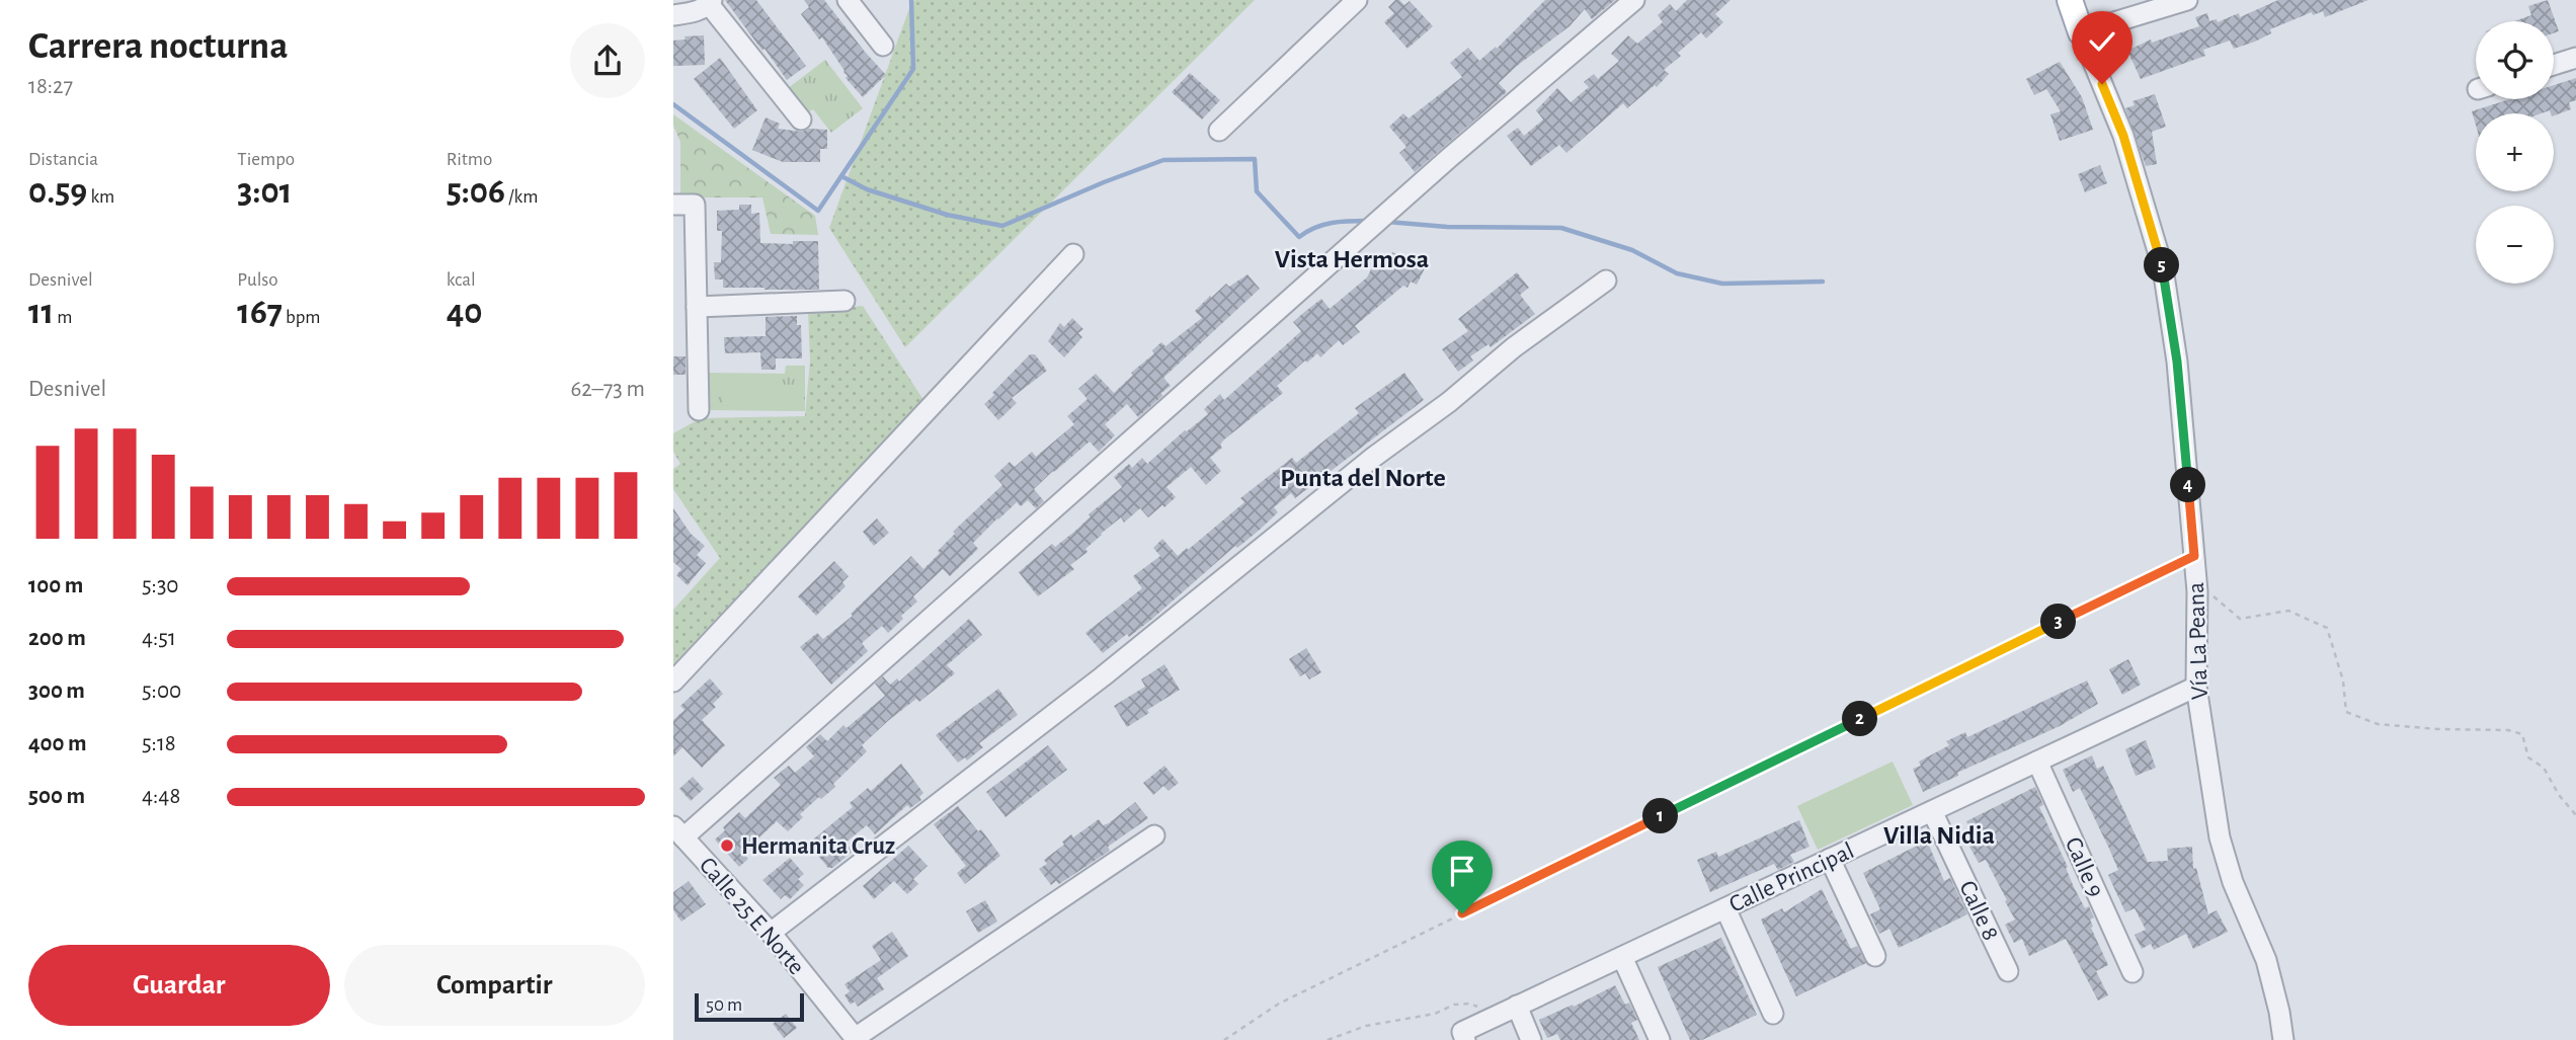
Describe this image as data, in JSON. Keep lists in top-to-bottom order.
{
  "streets": {
    "street": [
      "Vía La Peana",
      "Calle 9",
      "Calle Principal",
      "Calle 8",
      "Calle 25 E Norte"
    ]
  },
  "crossings": [
    ["Vía La Peana", "Calle Principal"],
    ["Calle 9", "Calle Principal"],
    ["Calle Principal", "Calle 8"]
  ],
  "districts": ["Vista Hermosa", "Punta del Norte", "Villa Nidia"],
  "places": ["Hermanita Cruz"],
  "scale_bar": "50 m",
  "page": {
    "heading": ["Carrera nocturna", "18:27"],
    "map_buttons": ["+", "−"],
    "stats": [
      ["Distancia", "0.59 km"],
      ["Tiempo", "3:01"],
      ["Ritmo", "5:06 /km"],
      ["Desnivel", "11 m"],
      ["Pulso", "167 bpm"],
      ["kcal", "40"]
    ],
    "pins": [
      "5",
      "4",
      "3",
      "2",
      "1"
    ],
    "chart": ["Desnivel", "62–73 m"],
    "list": [
      {
        "name": "100 m",
        "note": "5:30"
      },
      {
        "name": "200 m",
        "note": "4:51"
      },
      {
        "name": "300 m",
        "note": "5:00"
      },
      {
        "name": "400 m",
        "note": "5:18"
      },
      {
        "name": "500 m",
        "note": "4:48"
      }
    ],
    "buttons": ["Guardar", "Compartir"],
    "scale": "50 m"
  }
}
